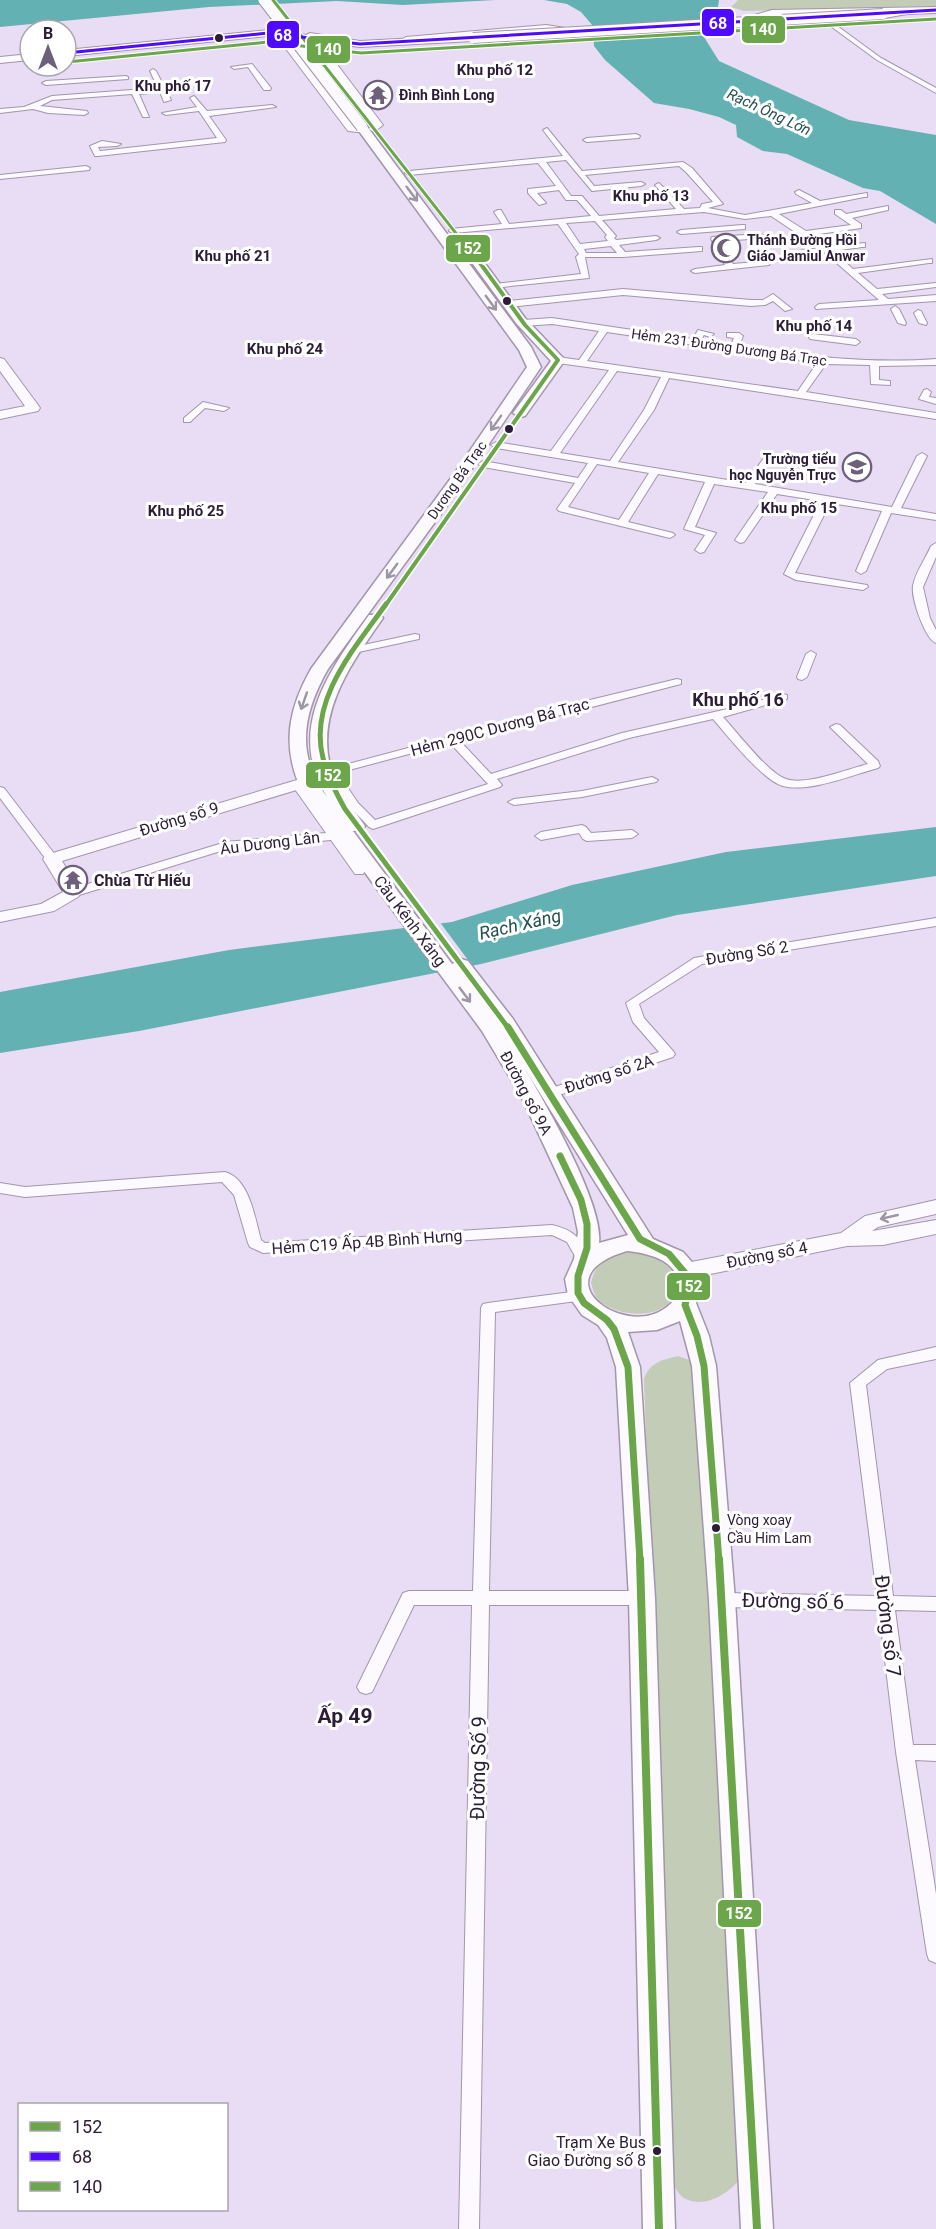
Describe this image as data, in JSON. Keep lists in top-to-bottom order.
{
  "streets": {
    "main road": ["Dương Bá Trạc", "Cầu Kênh Xáng", "Đường số 9A"],
    "street": [
      "Hẻm 231 Đường Dương Bá Trạc",
      "Hẻm 290C Dương Bá Trạc",
      "Đường số 9",
      "Âu Dương Lân",
      "Đường Số 2",
      "Đường số 2A",
      "Hẻm C19 Ấp 4B Bình Hưng",
      "Đường số 4",
      "Đường số 6",
      "Đường số 7",
      "Đường Số 9"
    ]
  },
  "crossings": [
    ["Dương Bá Trạc", "Hẻm 290C Dương Bá Trạc"],
    ["Dương Bá Trạc", "Đường số 9"],
    ["Dương Bá Trạc", "Cầu Kênh Xáng"],
    ["Cầu Kênh Xáng", "Đường số 9A"],
    ["Đường Số 2", "Đường số 2A"],
    ["Đường số 2A", "Đường số 9A"],
    ["Đường số 9A", "Hẻm C19 Ấp 4B Bình Hưng"],
    ["Đường số 9A", "Đường số 4"],
    ["Đường số 9A", "Đường Số 9"],
    ["Hẻm C19 Ấp 4B Bình Hưng", "Đường số 4"],
    ["Hẻm C19 Ấp 4B Bình Hưng", "Đường Số 9"],
    ["Đường số 4", "Đường Số 9"],
    ["Đường số 6", "Đường số 7"]
  ],
  "districts": [
    "Khu phố 12",
    "Khu phố 17",
    "Khu phố 13",
    "Khu phố 21",
    "Khu phố 14",
    "Khu phố 24",
    "Khu phố 15",
    "Khu phố 25",
    "Khu phố 16",
    "Ấp 49"
  ],
  "water": ["Rạch Ông Lớn", "Rạch Xáng"],
  "places": {
    "temple": ["Đình Bình Long", "Chùa Từ Hiếu"],
    "mosque": ["Thánh Đường Hồi Giáo Jamiul Anwar"],
    "school or university": ["Trường tiểu học Nguyễn Trực"],
    "other": ["Vòng xoay Cầu Him Lam", "Trạm Xe Bus Giao Đường số 8"]
  },
  "lines": ["transit line 152", "transit line 68", "transit line 140"],
  "legend": ["152", "68", "140"],
  "north": "top"
}
